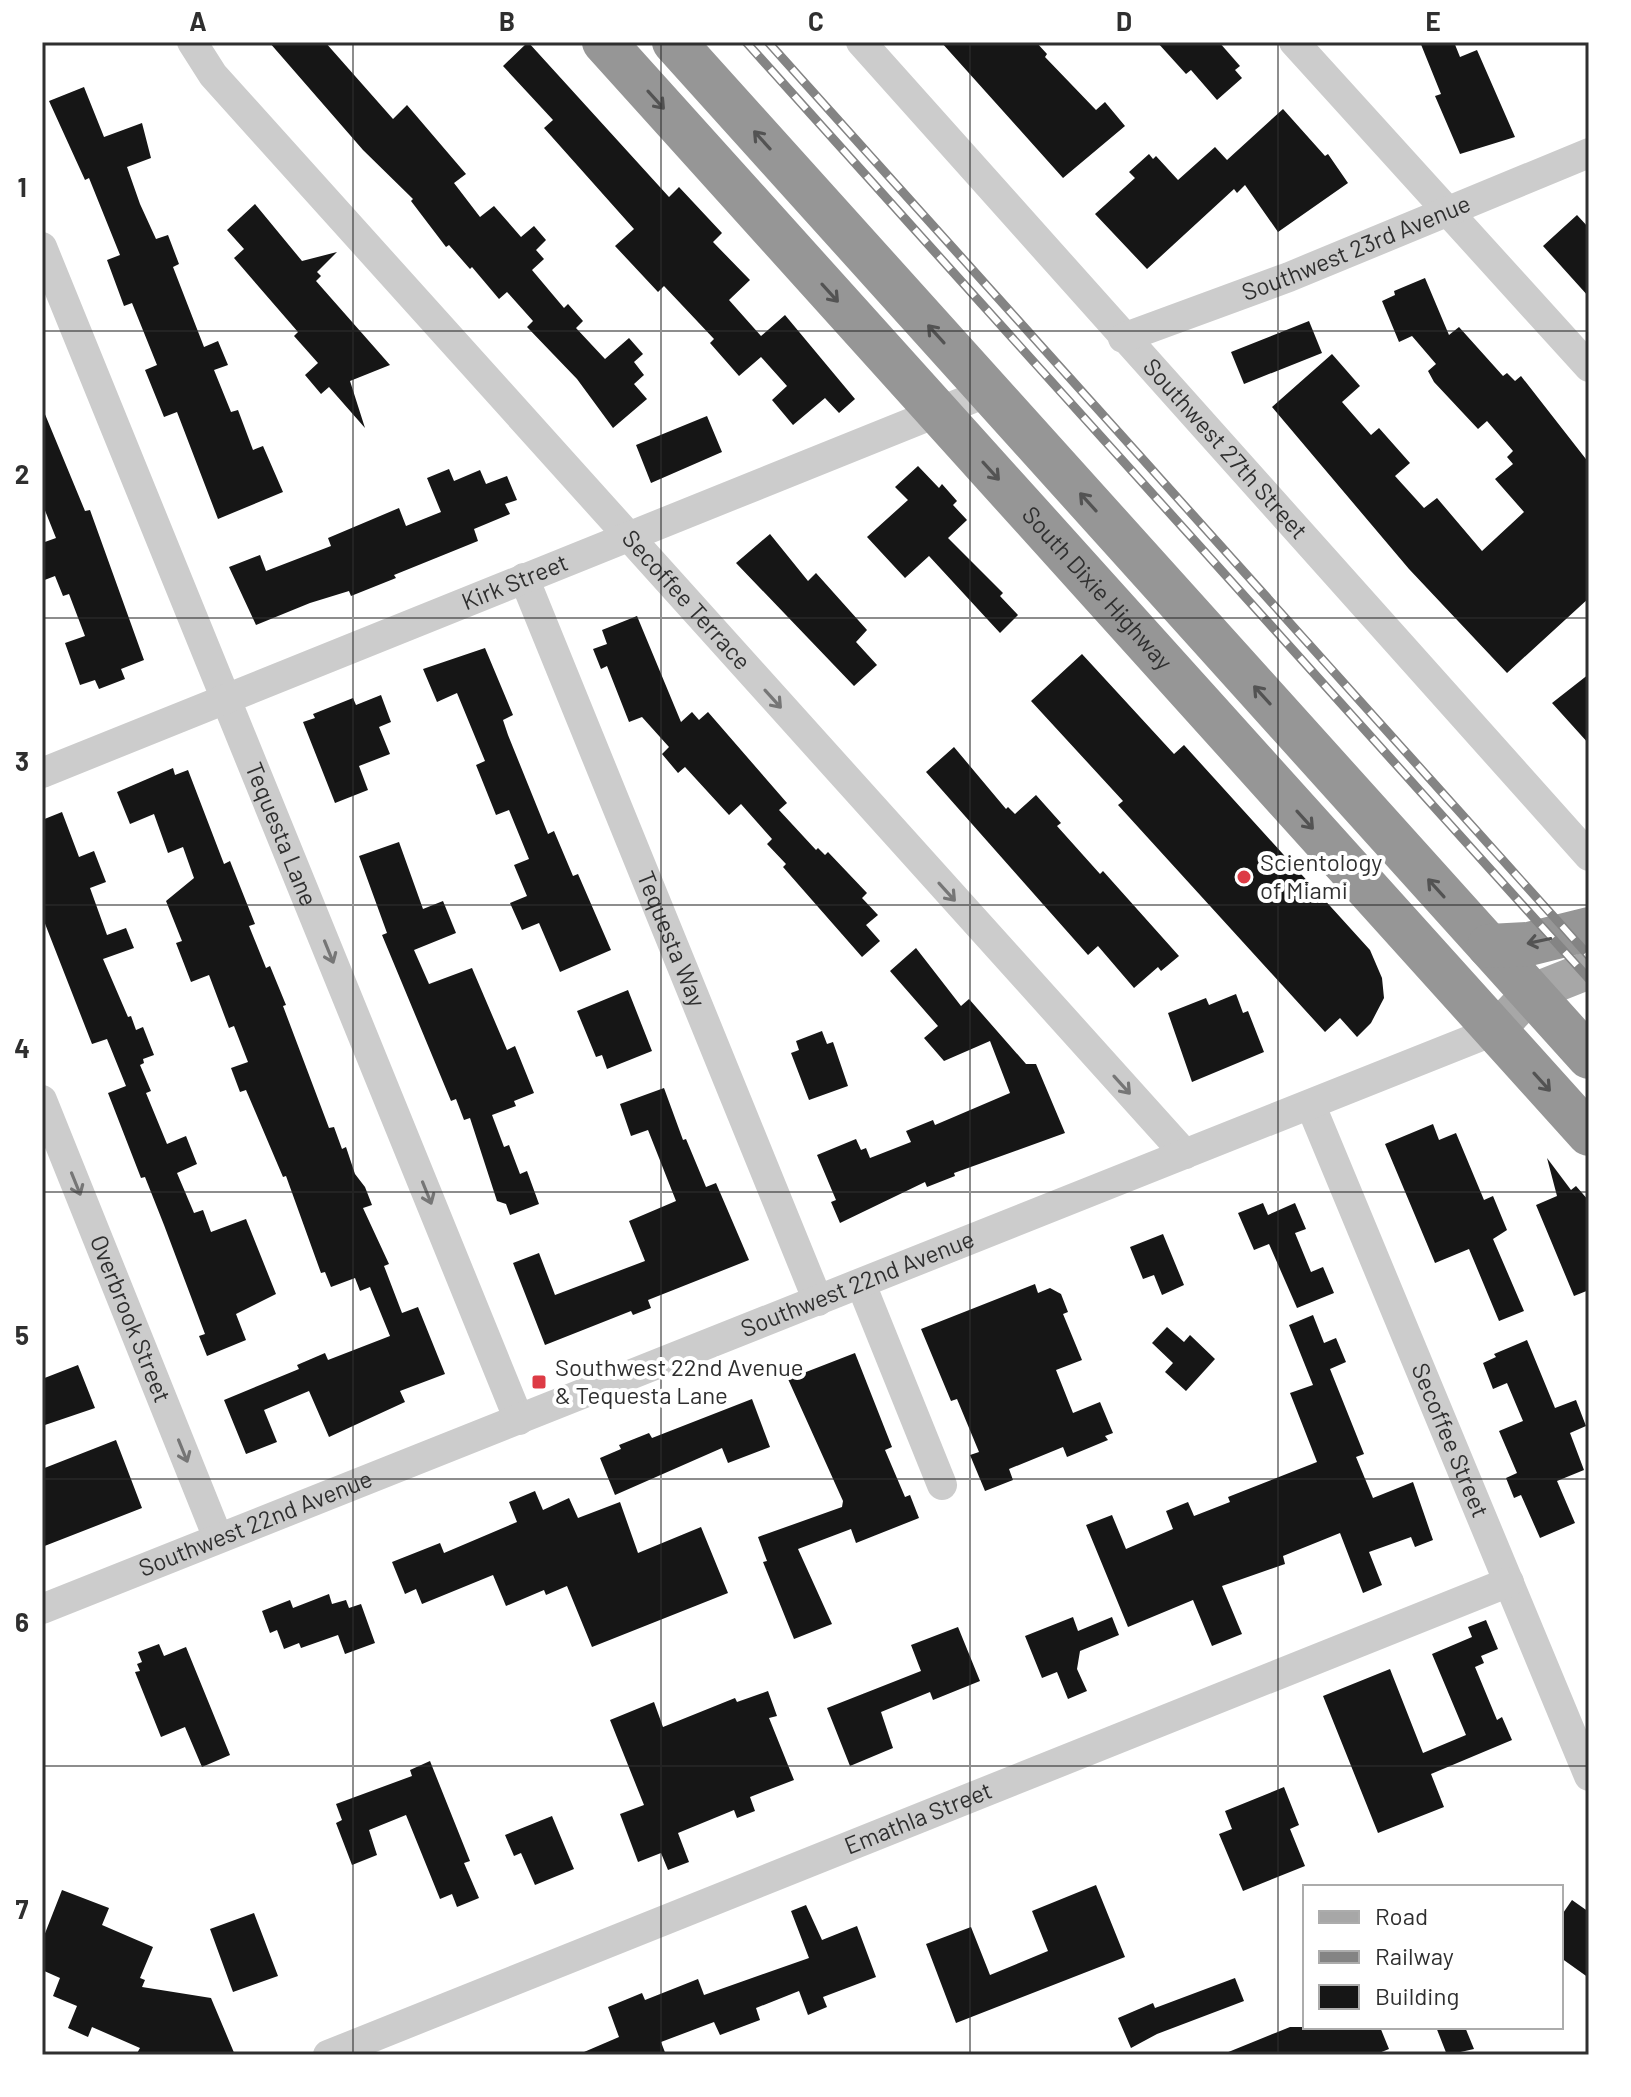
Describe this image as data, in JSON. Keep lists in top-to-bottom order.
{
  "streets": {
    "highway": ["South Dixie Highway"],
    "main road": ["Southwest 22nd Avenue"],
    "street": [
      "Southwest 23rd Avenue",
      "Southwest 27th Street",
      "Kirk Street",
      "Secoffee Terrace",
      "Tequesta Lane",
      "Tequesta Way",
      "Overbrook Street",
      "Secoffee Street",
      "Emathla Street"
    ]
  },
  "crossings": [
    ["Southwest 23rd Avenue", "Southwest 27th Street"],
    ["Kirk Street", "South Dixie Highway"],
    ["Kirk Street", "Secoffee Terrace"],
    ["Kirk Street", "Tequesta Lane"],
    ["Kirk Street", "Tequesta Way"],
    ["South Dixie Highway", "Southwest 22nd Avenue"],
    ["Secoffee Terrace", "Southwest 22nd Avenue"],
    ["Tequesta Lane", "Southwest 22nd Avenue"],
    ["Tequesta Way", "Southwest 22nd Avenue"],
    ["Southwest 22nd Avenue", "Overbrook Street"],
    ["Southwest 22nd Avenue", "Secoffee Street"],
    ["Secoffee Street", "Emathla Street"]
  ],
  "one_way": ["Secoffee Terrace", "Tequesta Lane", "Overbrook Street"],
  "places": {
    "other": ["Scientology of Miami"],
    "transit": ["Southwest 22nd Avenue & Tequesta Lane"]
  },
  "legend": ["Road", "Railway", "Building"],
  "grid": {
    "columns": [
      "A",
      "B",
      "C",
      "D",
      "E"
    ],
    "rows": [
      "1",
      "2",
      "3",
      "4",
      "5",
      "6",
      "7"
    ]
  }
}
